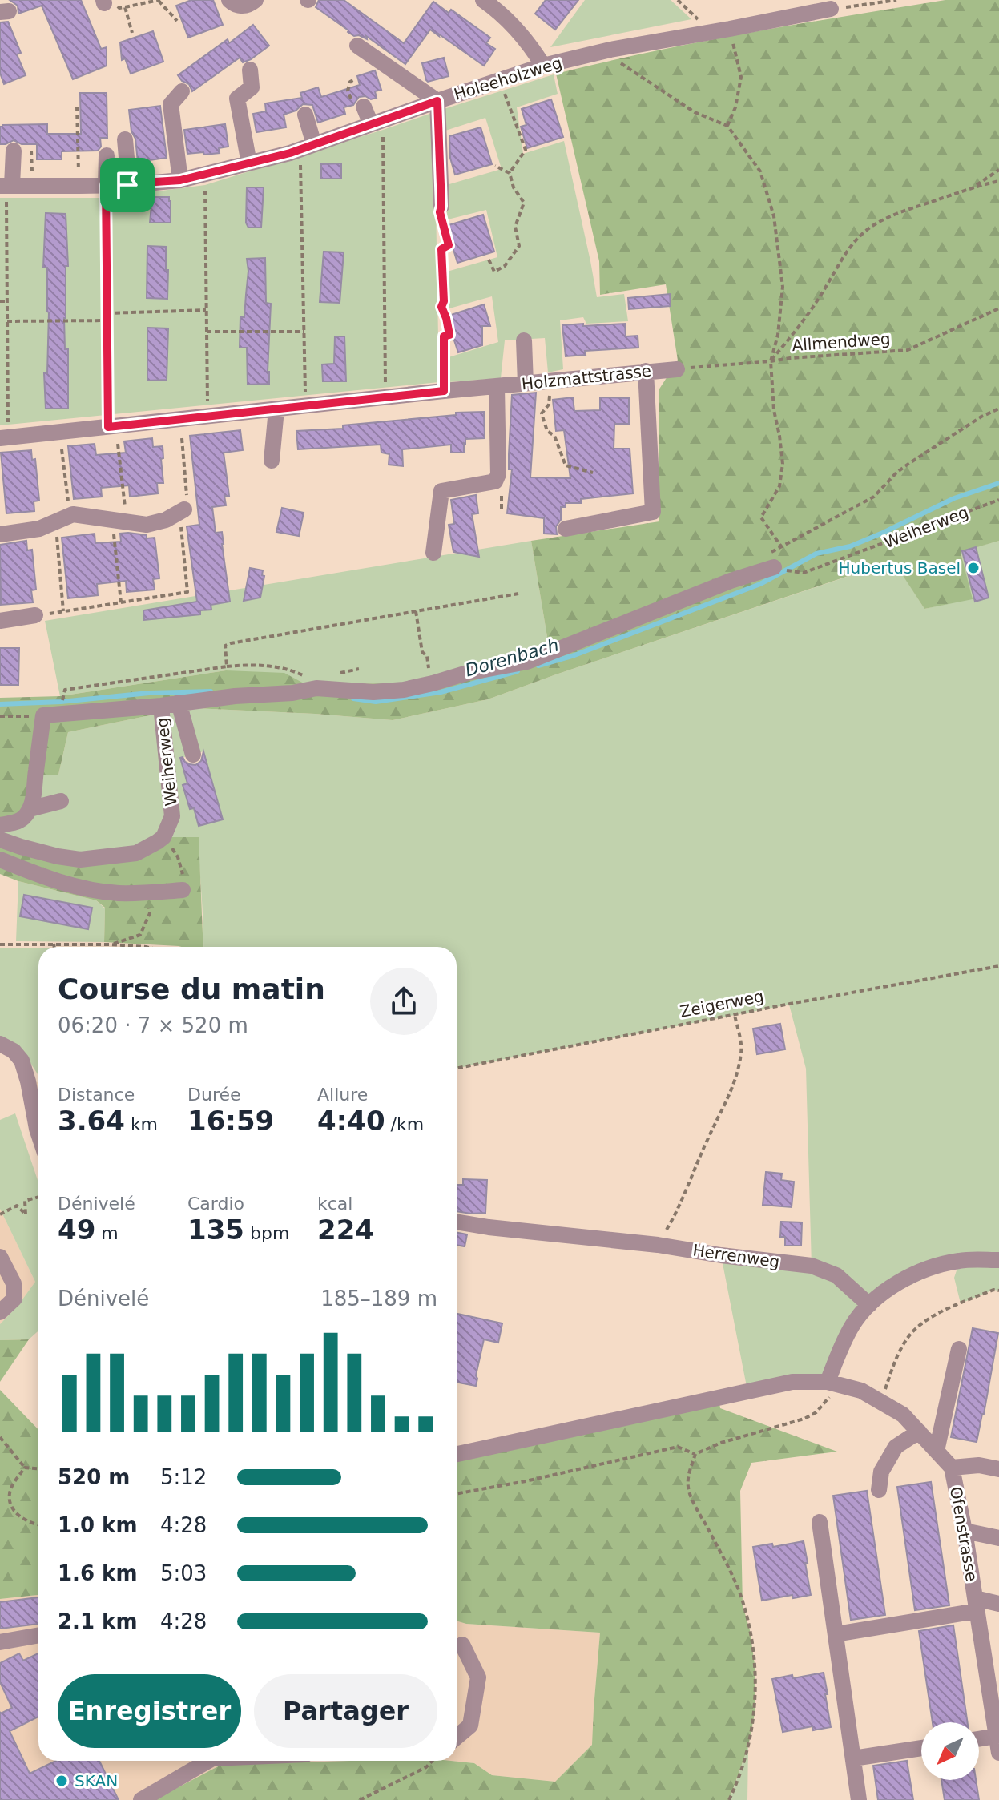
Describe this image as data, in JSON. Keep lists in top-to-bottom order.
{
  "streets": {
    "street": [
      "Holeeholzweg",
      "Holzmattstrasse",
      "Weiherweg",
      "Herrenweg",
      "Ofenstrasse"
    ],
    "path": ["Allmendweg", "Zeigerweg"]
  },
  "crossings": [
    ["Allmendweg", "Holzmattstrasse"]
  ],
  "water": ["Dorenbach"],
  "places": ["Hubertus Basel", "SKAN"],
  "north": "bottom left",
  "page": {
    "heading": ["Course du matin", "06:20 · 7 × 520 m"],
    "stats": [
      ["Distance", "3.64 km"],
      ["Durée", "16:59"],
      ["Allure", "4:40 /km"],
      ["Dénivelé", "49 m"],
      ["Cardio", "135 bpm"],
      ["kcal", "224"]
    ],
    "chart": ["Dénivelé", "185–189 m"],
    "list": [
      {
        "name": "520 m",
        "note": "5:12"
      },
      {
        "name": "1.0 km",
        "note": "4:28"
      },
      {
        "name": "1.6 km",
        "note": "5:03"
      },
      {
        "name": "2.1 km",
        "note": "4:28"
      }
    ],
    "buttons": ["Enregistrer", "Partager"]
  }
}
